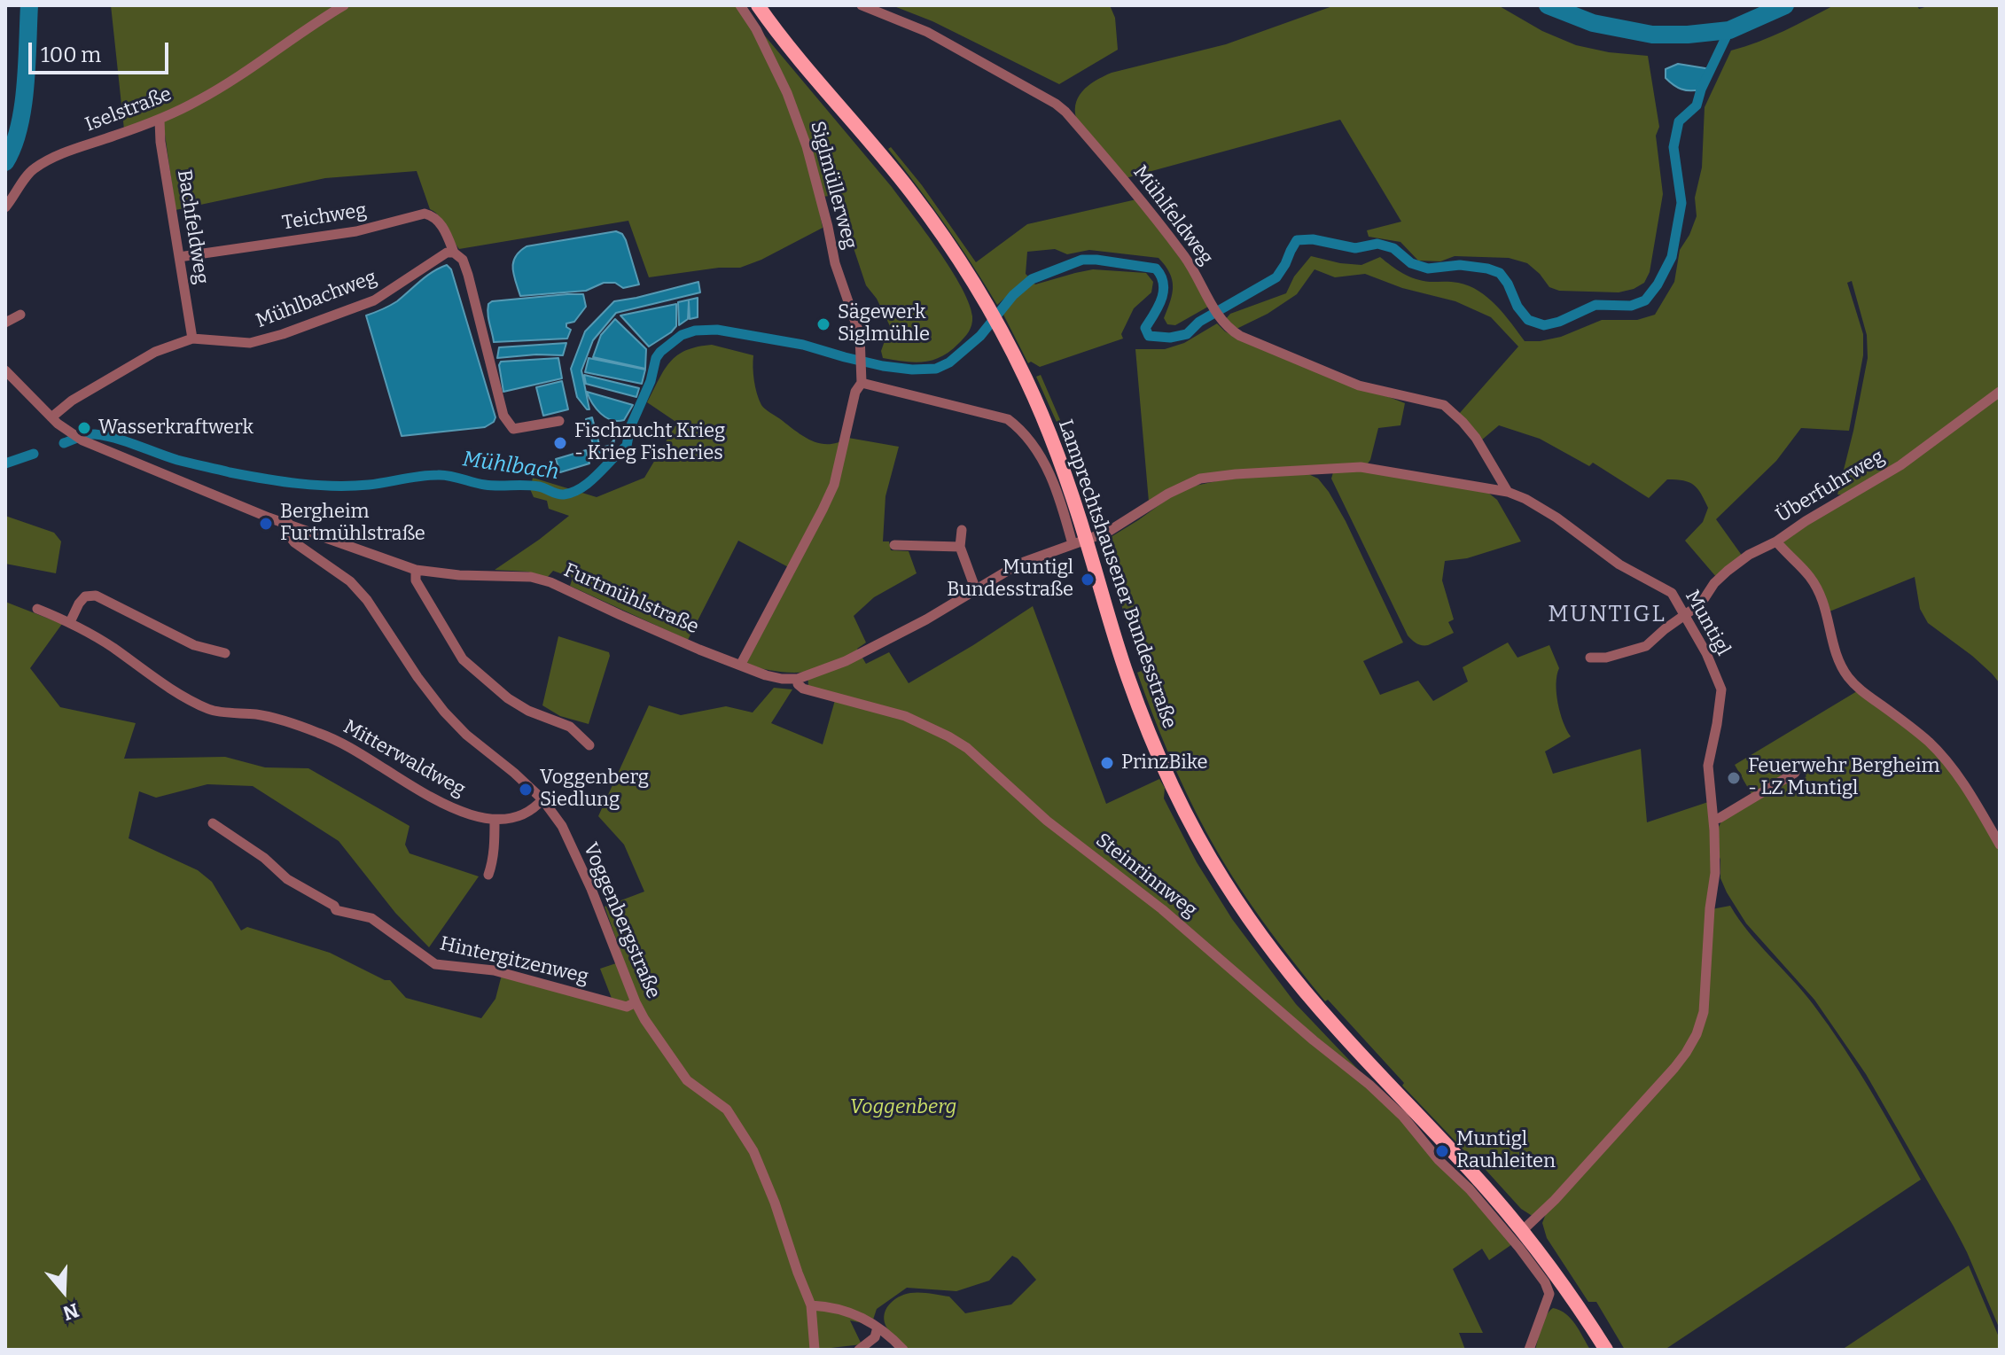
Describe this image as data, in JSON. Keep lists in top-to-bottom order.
{
  "streets": {
    "main road": ["Lamprechtshausener Bundesstraße"],
    "street": [
      "Iselstraße",
      "Siglmüllerweg",
      "Mühlfeldweg",
      "Teichweg",
      "Bachfeldweg",
      "Mühlbachweg",
      "Überfuhrweg",
      "Furtmühlstraße",
      "Muntigl",
      "Mitterwaldweg",
      "Steinrinnweg",
      "Voggenbergstraße",
      "Hintergitzenweg"
    ]
  },
  "crossings": [
    ["Iselstraße", "Bachfeldweg"],
    ["Siglmüllerweg", "Furtmühlstraße"],
    ["Mühlfeldweg", "Muntigl"],
    ["Teichweg", "Bachfeldweg"],
    ["Teichweg", "Mühlbachweg"],
    ["Bachfeldweg", "Mühlbachweg"],
    ["Mühlbachweg", "Furtmühlstraße"],
    ["Überfuhrweg", "Muntigl"],
    ["Lamprechtshausener Bundesstraße", "Furtmühlstraße"],
    ["Lamprechtshausener Bundesstraße", "Muntigl"],
    ["Furtmühlstraße", "Muntigl"],
    ["Furtmühlstraße", "Steinrinnweg"],
    ["Furtmühlstraße", "Voggenbergstraße"],
    ["Mitterwaldweg", "Voggenbergstraße"],
    ["Voggenbergstraße", "Hintergitzenweg"]
  ],
  "districts": ["MUNTIGL"],
  "water": ["Mühlbach"],
  "parks": ["Voggenberg"],
  "places": [
    "Sägewerk Siglmühle",
    "Wasserkraftwerk",
    "Fischzucht Krieg - Krieg Fisheries",
    "Bergheim Furtmühlstraße",
    "Muntigl Bundesstraße",
    "PrinzBike",
    "Feuerwehr Bergheim - LZ Muntigl",
    "Voggenberg Siedlung",
    "Muntigl Rauhleiten"
  ],
  "scale_bar": "100 m",
  "north": "bottom"
}
